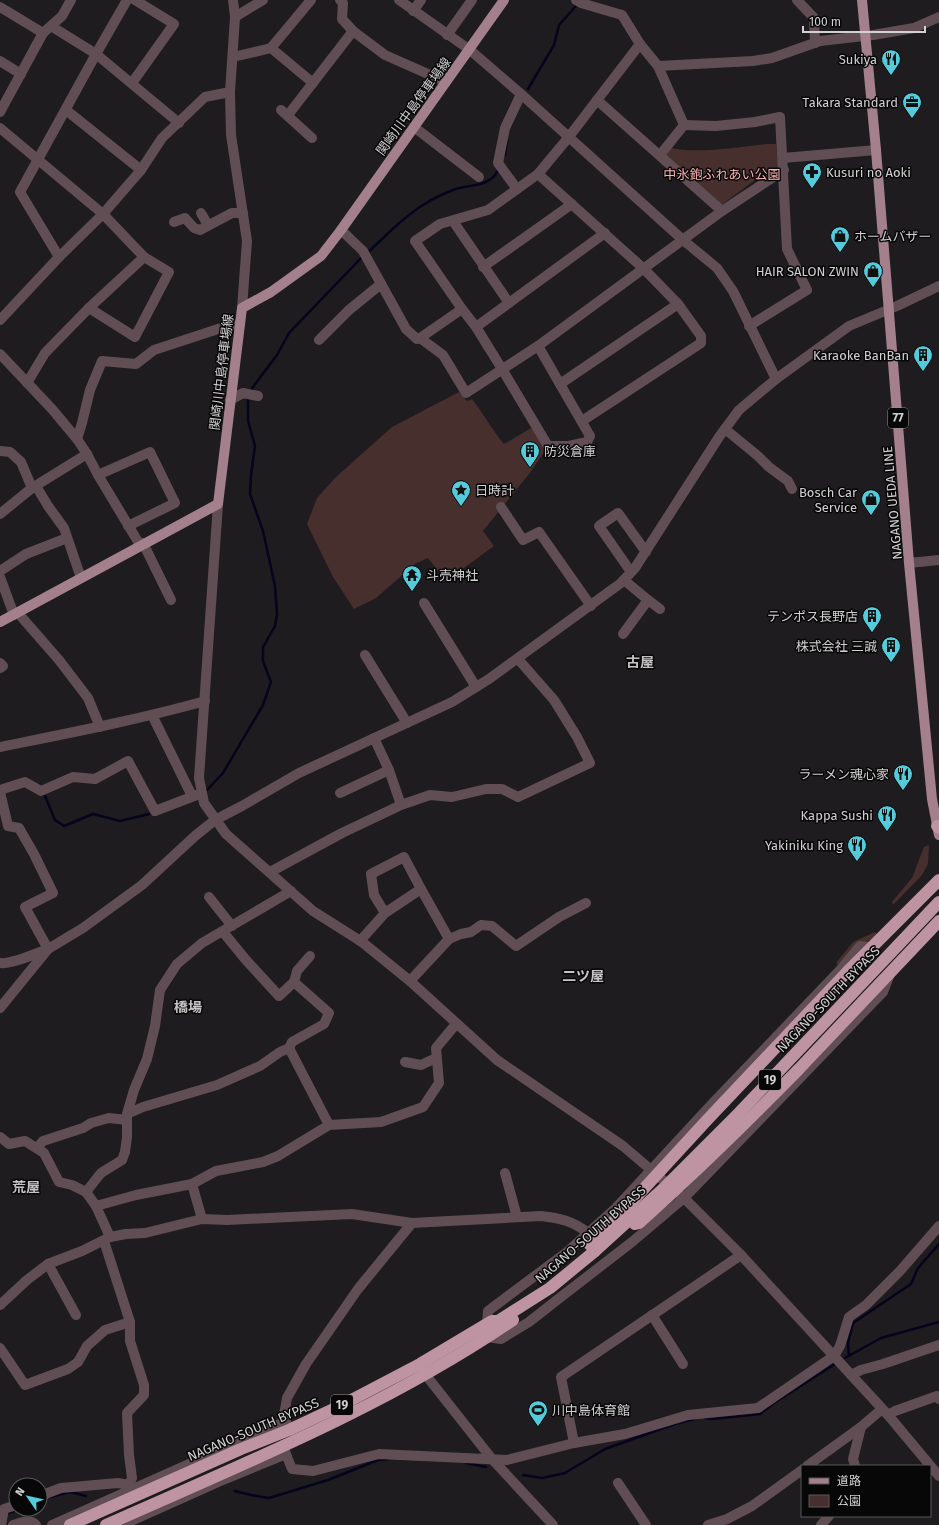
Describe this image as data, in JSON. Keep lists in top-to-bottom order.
{
  "streets": {
    "highway": ["NAGANO-SOUTH BYPASS", "19"],
    "main road": ["関崎川中島停車場線", "77", "NAGANO UEDA LINE"]
  },
  "crossings": [
    ["NAGANO-SOUTH BYPASS", "19"]
  ],
  "districts": [
    "古屋",
    "二ツ屋",
    "橋場",
    "荒屋"
  ],
  "parks": ["中氷鉋ふれあい公園"],
  "places": {
    "restaurant": [
      "Sukiya",
      "ラーメン魂心家",
      "Kappa Sushi",
      "Yakiniku King"
    ],
    "office": ["Takara Standard"],
    "pharmacy": ["Kusuri no Aoki"],
    "shop": ["ホームバザー", "HAIR SALON ZWIN", "Bosch Car Service"],
    "building": [
      "Karaoke BanBan",
      "防災倉庫",
      "テンポス長野店",
      "株式会社 三誠"
    ],
    "place": ["日時計"],
    "temple": ["斗売神社"],
    "sports": ["川中島体育館"]
  },
  "legend": ["道路", "公園"],
  "scale_bar": "100 m",
  "north": "top left"
}
